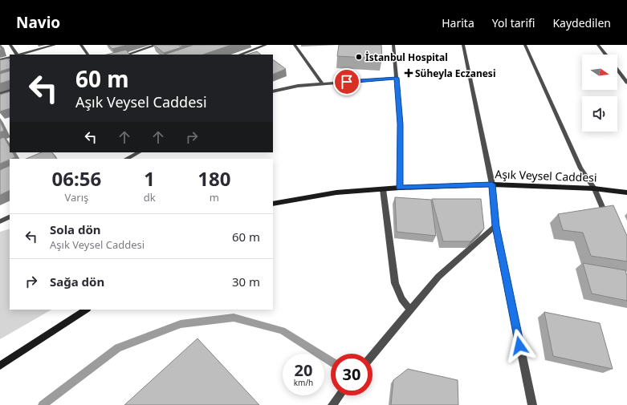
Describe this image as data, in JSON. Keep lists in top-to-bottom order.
{
  "streets": {
    "main road": ["Aşık Veysel Caddesi"]
  },
  "places": {
    "other": ["İstanbul Hospital"],
    "health": ["Süheyla Eczanesi"]
  },
  "north": "right",
  "page": {
    "header": "Navio",
    "nav": ["Harita", "Yol tarifi", "Kaydedilen"],
    "turn": ["60 m", "Aşık Veysel Caddesi"],
    "eta": [
      "06:56",
      "Varış",
      "1",
      "dk",
      "180",
      "m"
    ],
    "list": [
      {
        "name": "Sola dön",
        "note": "Aşık Veysel Caddesi",
        "value": "60 m"
      },
      {
        "name": "Sağa dön",
        "value": "30 m"
      }
    ],
    "speed": "20 km/h",
    "limit": "30"
  }
}
